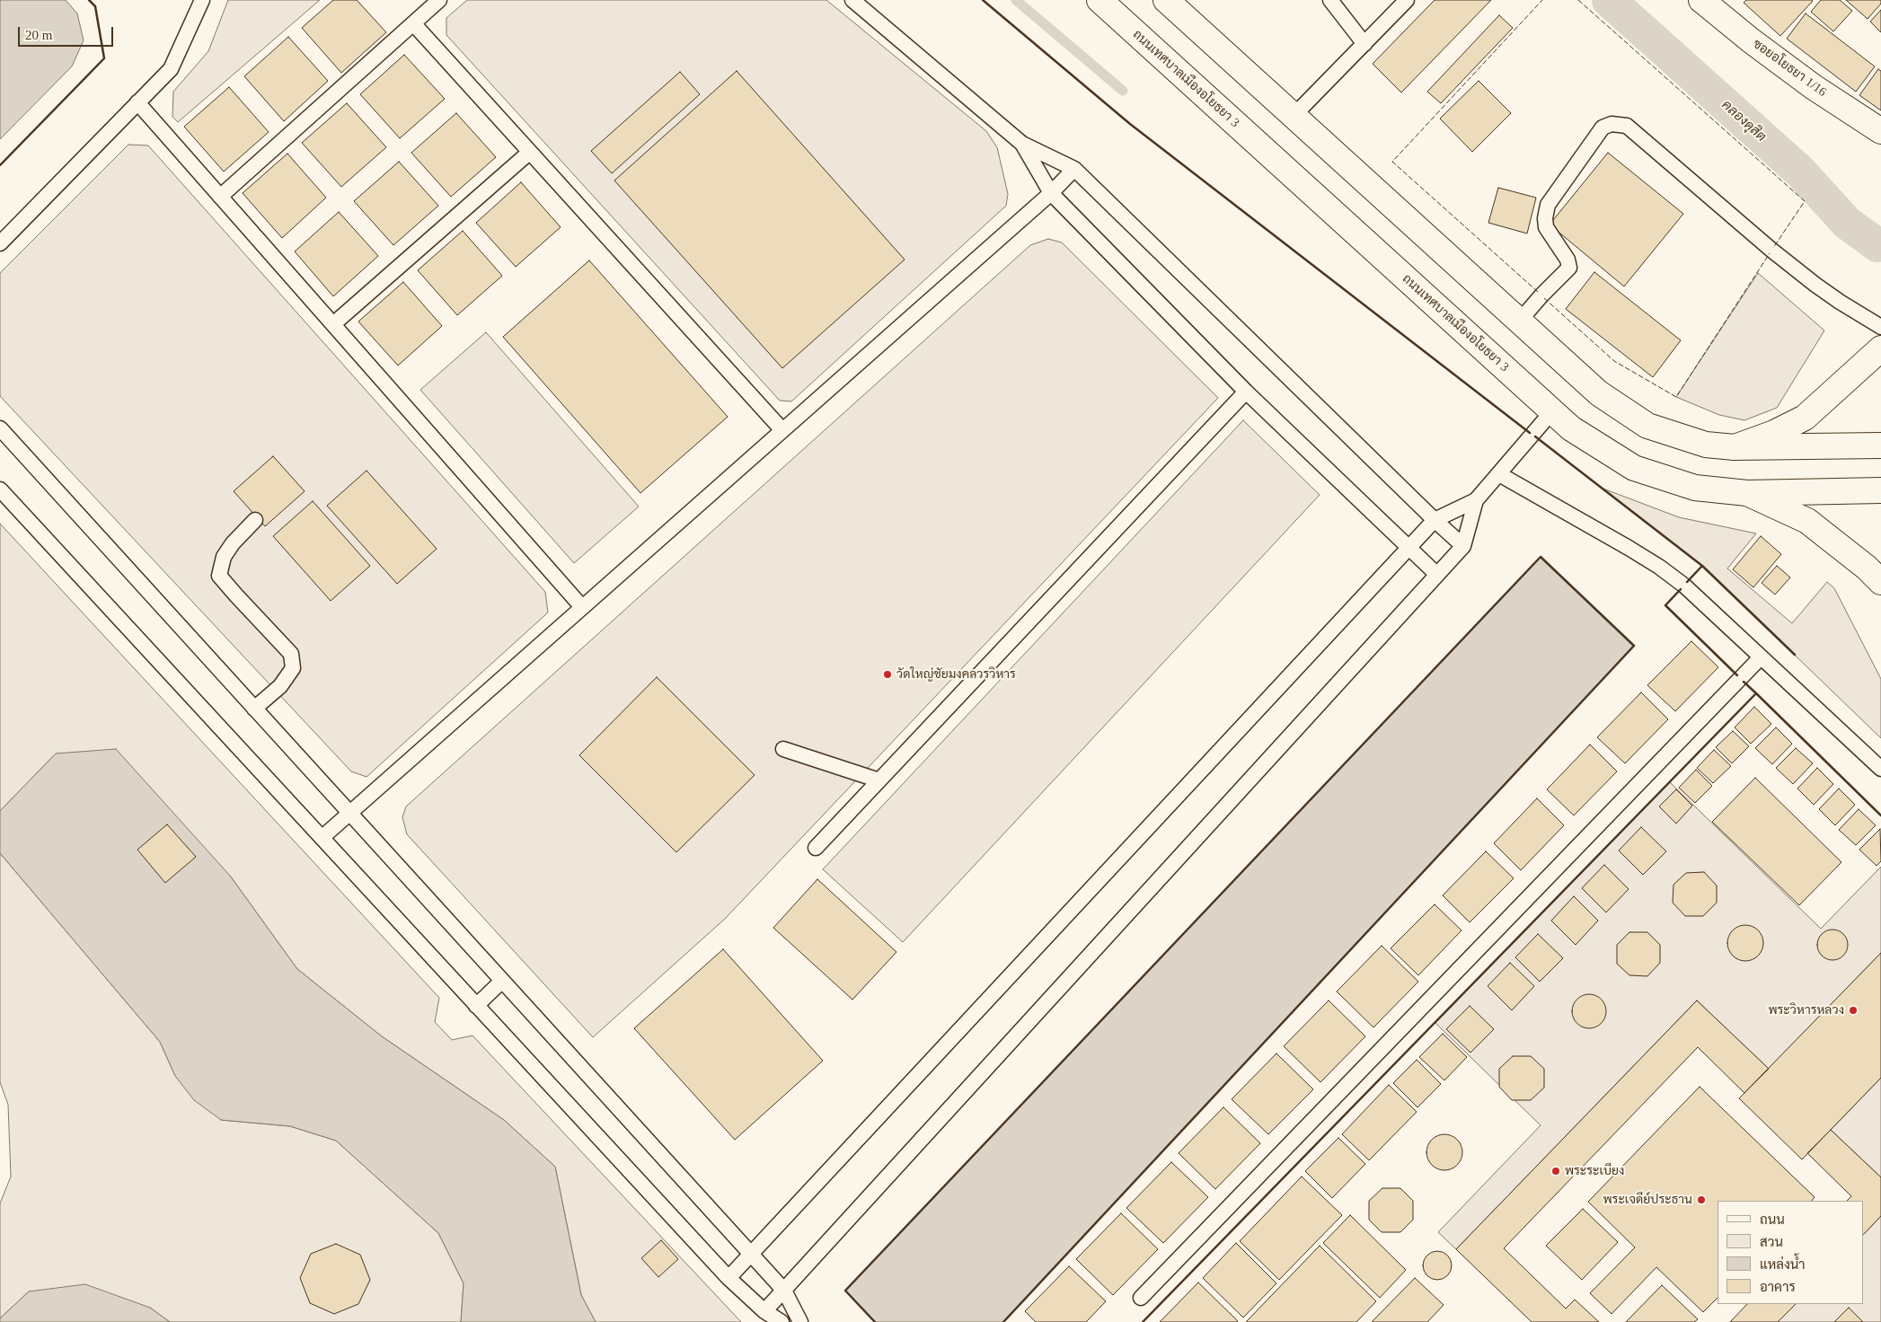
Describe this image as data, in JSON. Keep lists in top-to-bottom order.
{
  "streets": {
    "street": ["ซอยอโยธยา 1/16", "ถนนเทศบาลเมืองอโยธยา 3"]
  },
  "water": ["คลองดุสิต"],
  "places": [
    "วัดใหญ่ชัยมงคลวรวิหาร",
    "พระวิหารหลวง",
    "พระระเบียง",
    "พระเจดีย์ประธาน"
  ],
  "legend": [
    "ถนน",
    "สวน",
    "แหล่งน้ำ",
    "อาคาร"
  ],
  "scale_bar": "20 m"
}
